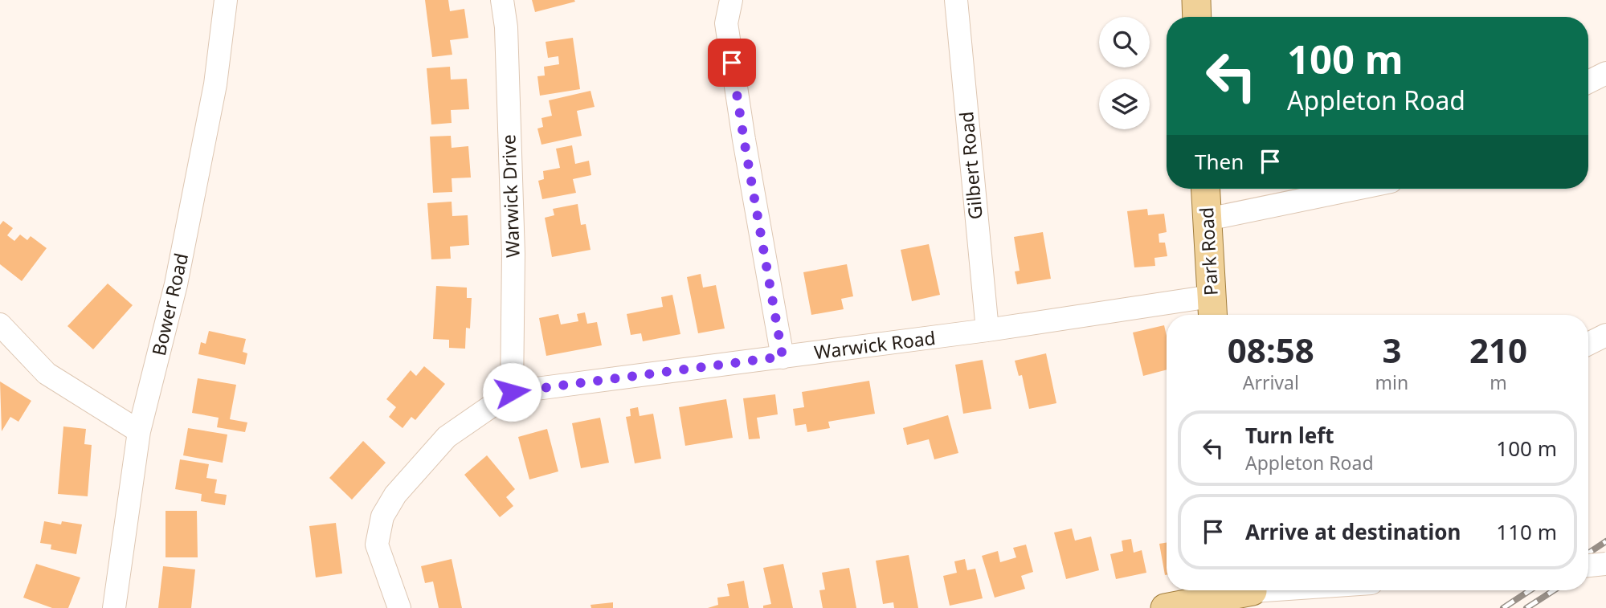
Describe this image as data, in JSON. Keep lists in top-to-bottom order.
{
  "streets": {
    "main road": ["Park Road"],
    "street": [
      "Gilbert Road",
      "Warwick Drive",
      "Bower Road",
      "Warwick Road"
    ]
  },
  "crossings": [
    ["Gilbert Road", "Warwick Road"],
    ["Warwick Drive", "Warwick Road"],
    ["Park Road", "Warwick Road"]
  ],
  "page": {
    "turn": ["100 m", "Appleton Road"],
    "then": "Then",
    "eta": [
      "08:58",
      "Arrival",
      "3",
      "min",
      "210",
      "m"
    ],
    "list": [
      {
        "name": "Turn left",
        "note": "Appleton Road",
        "value": "100 m"
      },
      {
        "name": "Arrive at destination",
        "value": "110 m"
      }
    ]
  }
}
